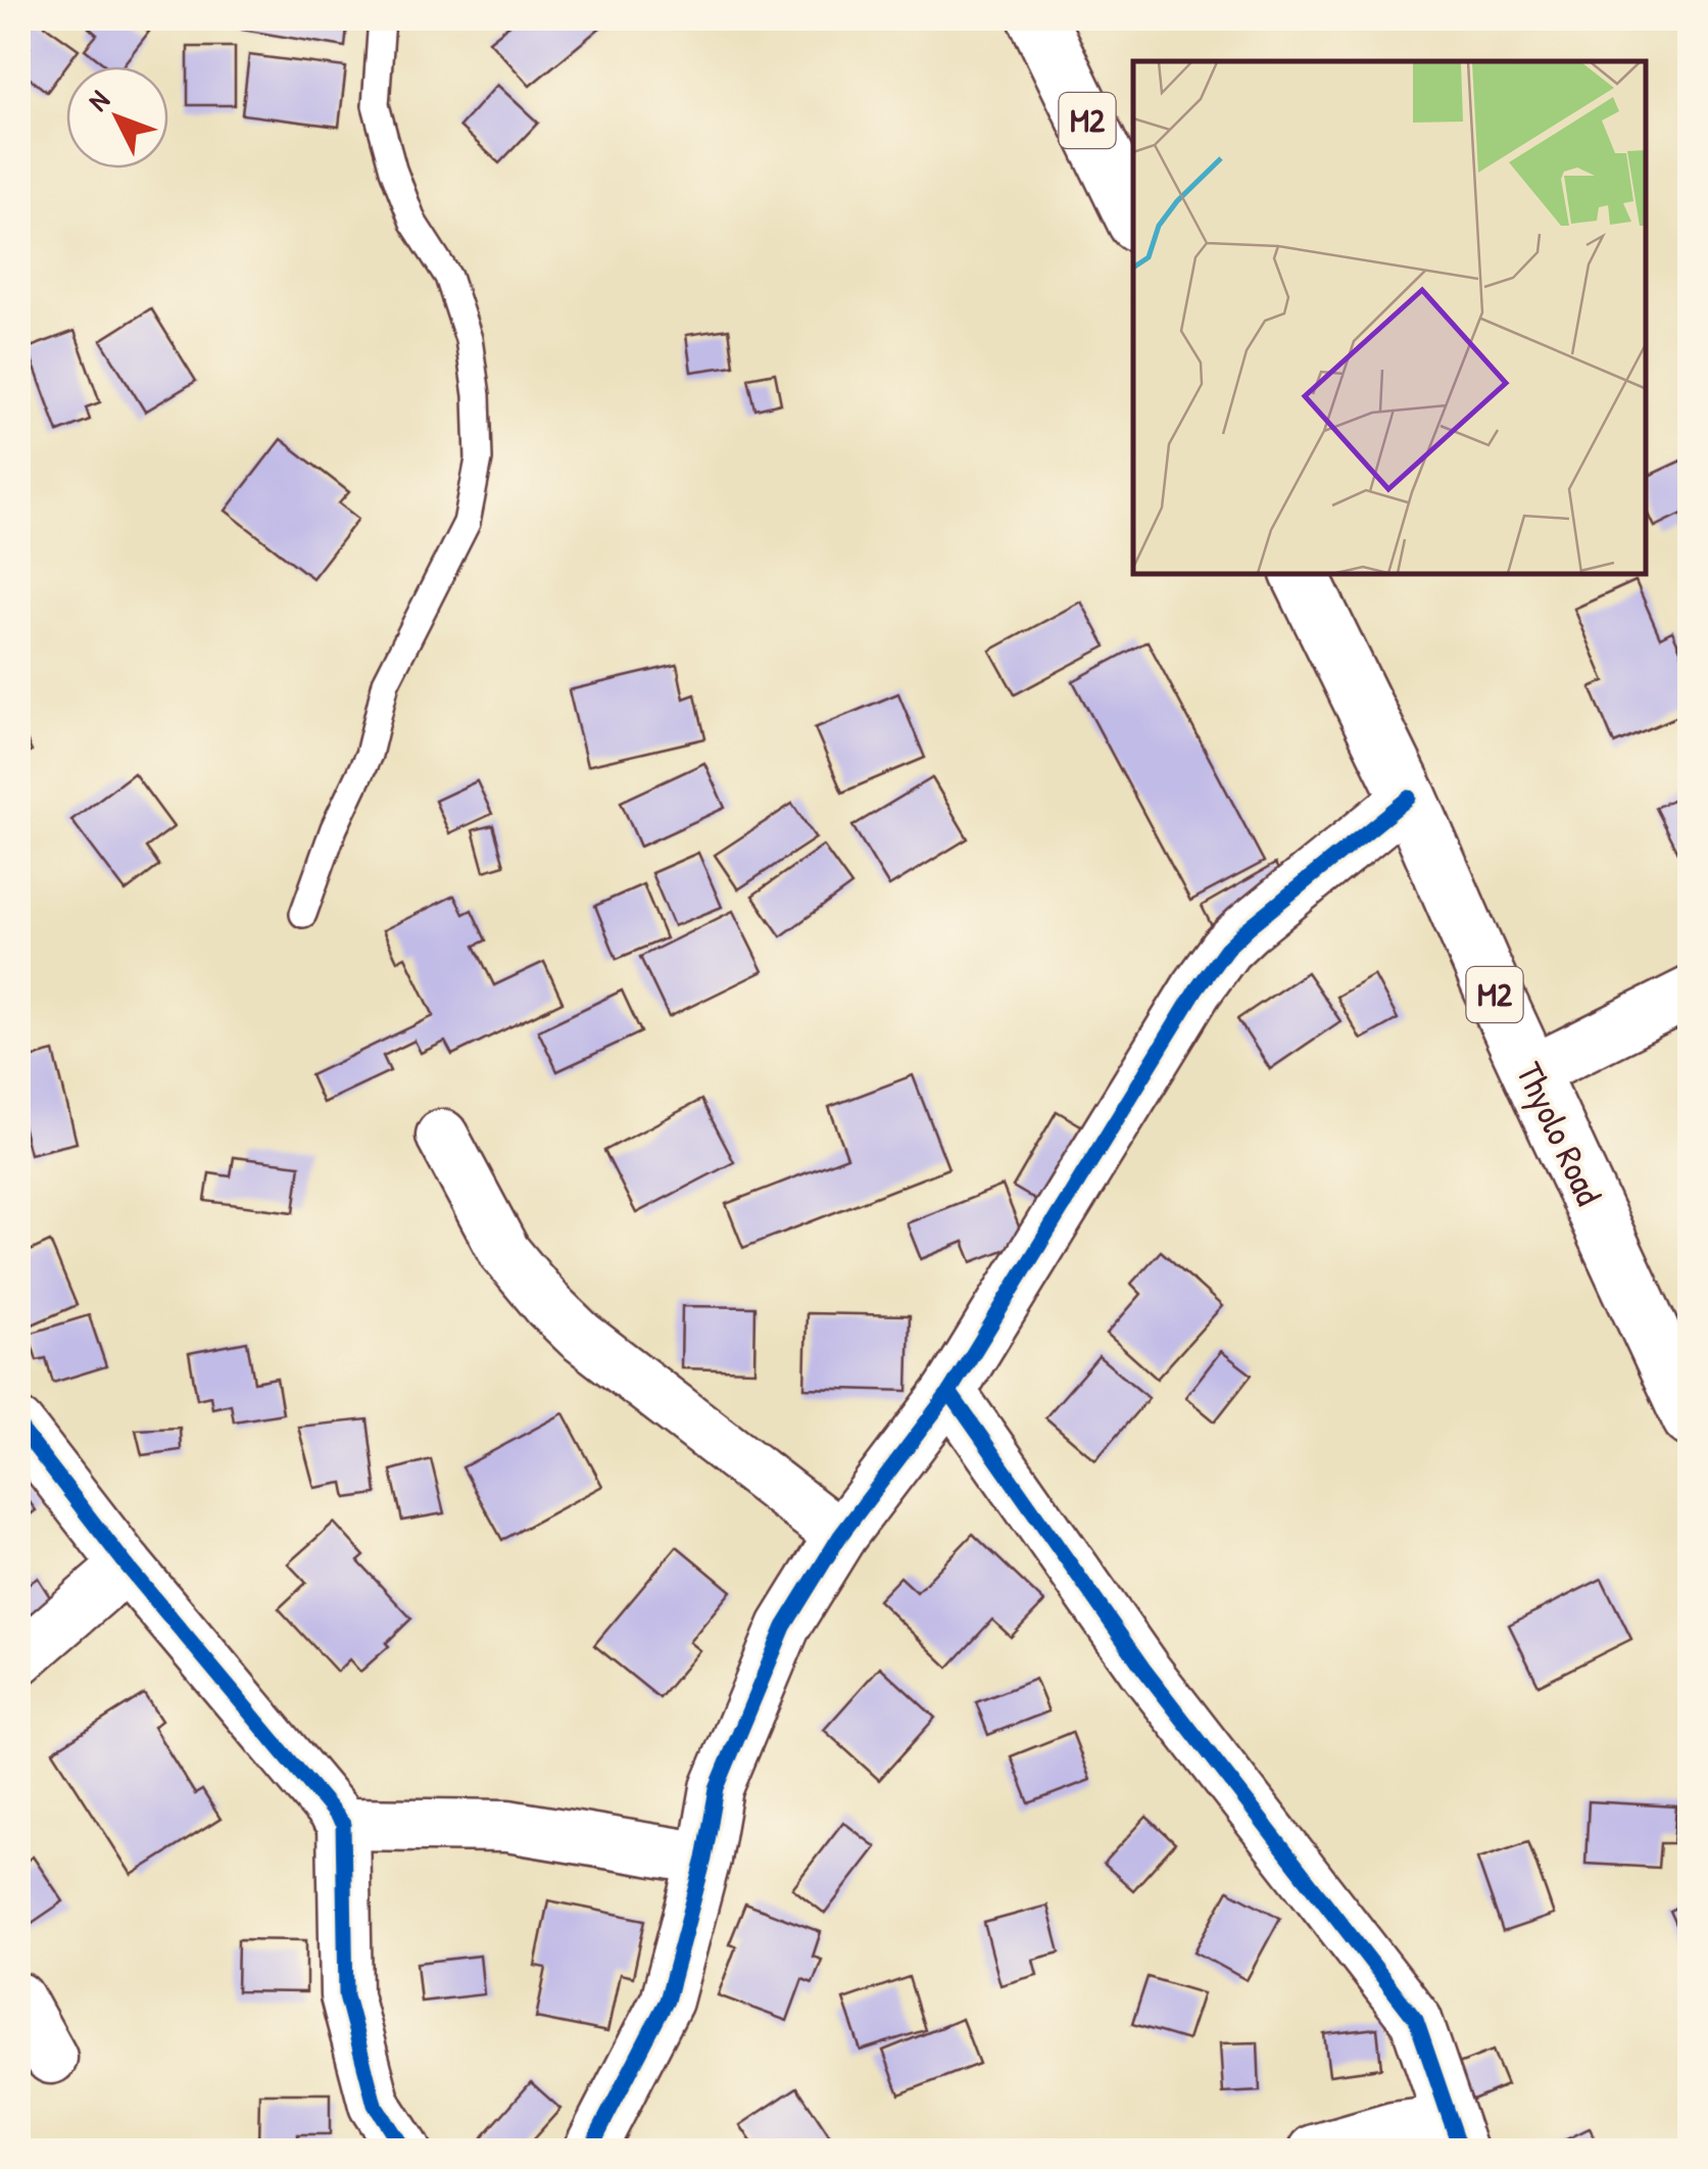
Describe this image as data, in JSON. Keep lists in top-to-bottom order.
{
  "streets": {
    "highway": ["M2", "Thyolo Road"]
  },
  "north": "top left"
}
